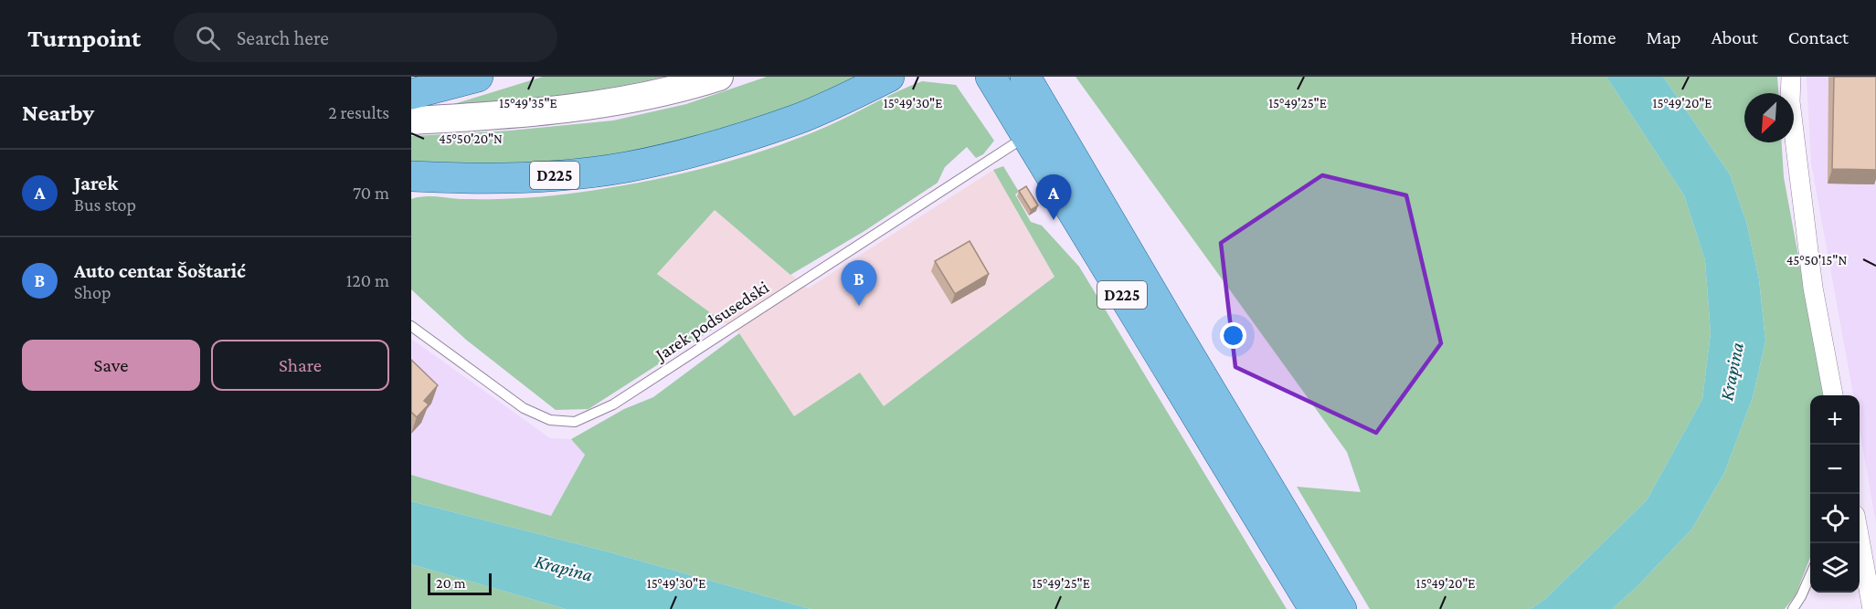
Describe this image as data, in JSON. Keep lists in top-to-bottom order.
{
  "streets": {
    "main road": ["D225"],
    "lane": ["Jarek podsusedski"]
  },
  "crossings": [
    ["D225", "Jarek podsusedski"]
  ],
  "water": ["Krapina"],
  "scale_bar": "20 m",
  "north": "bottom left",
  "page": {
    "header": "Turnpoint",
    "search": "Search here",
    "nav": [
      "Home",
      "Map",
      "About",
      "Contact"
    ],
    "heading": ["Nearby", "2 results"],
    "list": [
      {
        "mark": "A",
        "name": "Jarek",
        "note": "Bus stop",
        "value": "70 m"
      },
      {
        "mark": "B",
        "name": "Auto centar Šoštarić",
        "note": "Shop",
        "value": "120 m"
      }
    ],
    "pins": ["A", "B"],
    "buttons": ["Save", "Share"],
    "map_buttons": ["+", "−"],
    "scale": "20 m"
  },
  "coordinates": [
    "15°49'35\"E",
    "15°49'30\"E",
    "15°49'25\"E",
    "15°49'20\"E",
    "45°50'20\"N",
    "45°50'15\"N"
  ]
}
